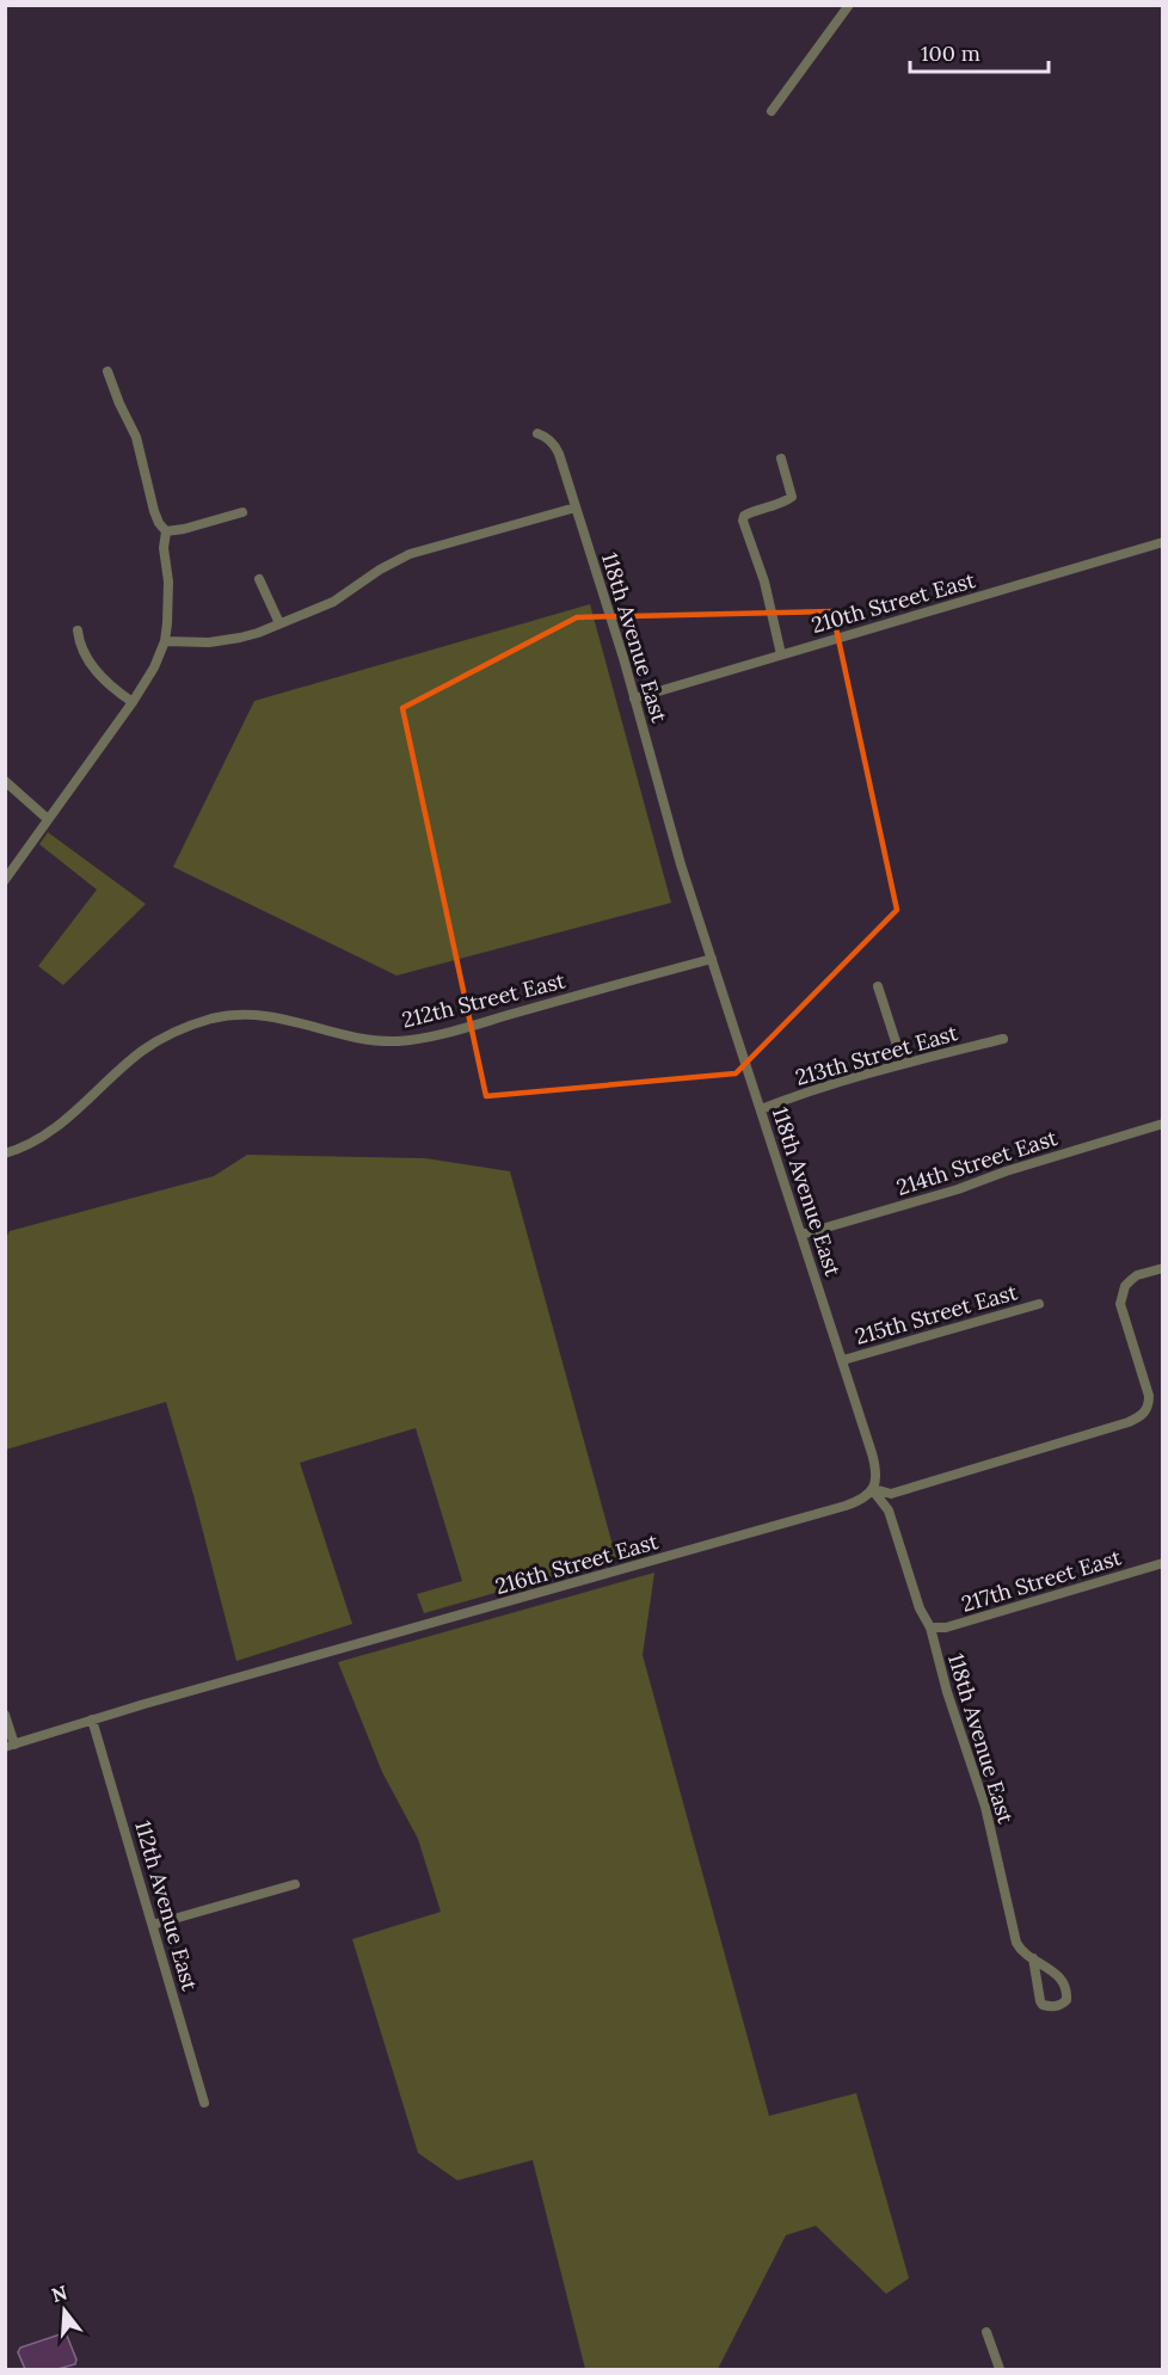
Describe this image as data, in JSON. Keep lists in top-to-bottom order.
{
  "streets": {
    "street": [
      "210th Street East",
      "118th Avenue East",
      "212th Street East",
      "213th Street East",
      "214th Street East",
      "215th Street East",
      "216th Street East",
      "217th Street East",
      "112th Avenue East"
    ]
  },
  "crossings": [
    ["210th Street East", "118th Avenue East"],
    ["118th Avenue East", "212th Street East"],
    ["118th Avenue East", "213th Street East"],
    ["118th Avenue East", "214th Street East"],
    ["118th Avenue East", "215th Street East"],
    ["118th Avenue East", "216th Street East"],
    ["118th Avenue East", "217th Street East"],
    ["216th Street East", "112th Avenue East"]
  ],
  "scale_bar": "100 m",
  "north": "top"
}
